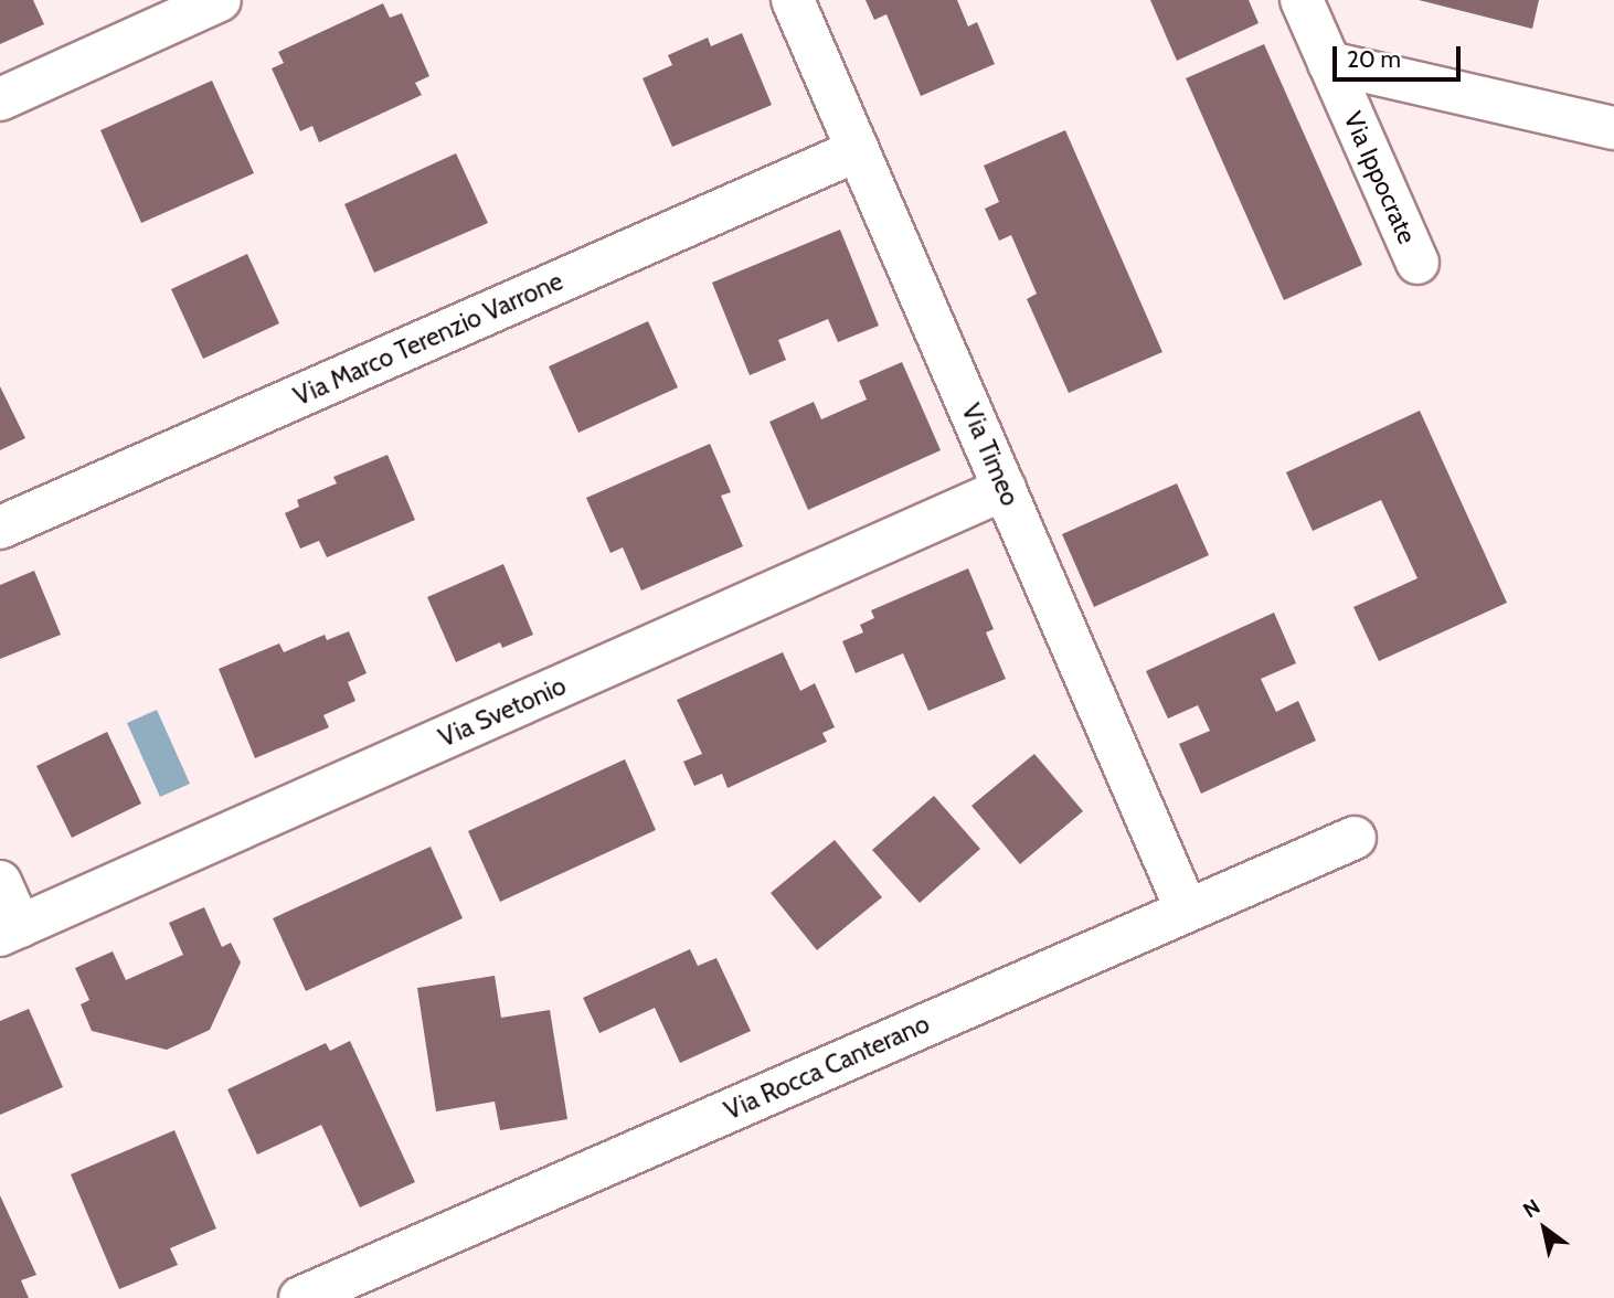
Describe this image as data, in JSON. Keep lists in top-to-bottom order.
{
  "streets": {
    "street": [
      "Via Ippocrate",
      "Via Marco Terenzio Varrone",
      "Via Timeo",
      "Via Svetonio",
      "Via Rocca Canterano"
    ]
  },
  "crossings": [
    ["Via Marco Terenzio Varrone", "Via Timeo"],
    ["Via Timeo", "Via Svetonio"],
    ["Via Timeo", "Via Rocca Canterano"]
  ],
  "scale_bar": "20 m",
  "north": "top left"
}
